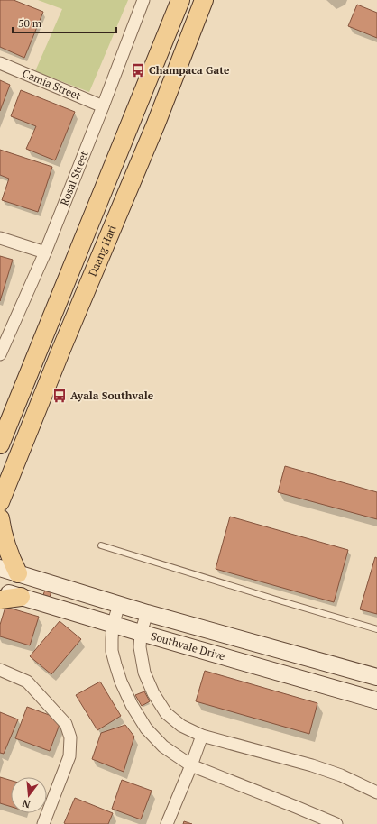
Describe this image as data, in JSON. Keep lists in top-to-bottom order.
{
  "streets": {
    "main road": ["Daang Hari"],
    "street": ["Camia Street", "Rosal Street", "Southvale Drive"]
  },
  "crossings": [
    ["Camia Street", "Rosal Street"]
  ],
  "places": {
    "bus stop": ["Champaca Gate", "Ayala Southvale"]
  },
  "scale_bar": "50 m",
  "north": "bottom"
}
